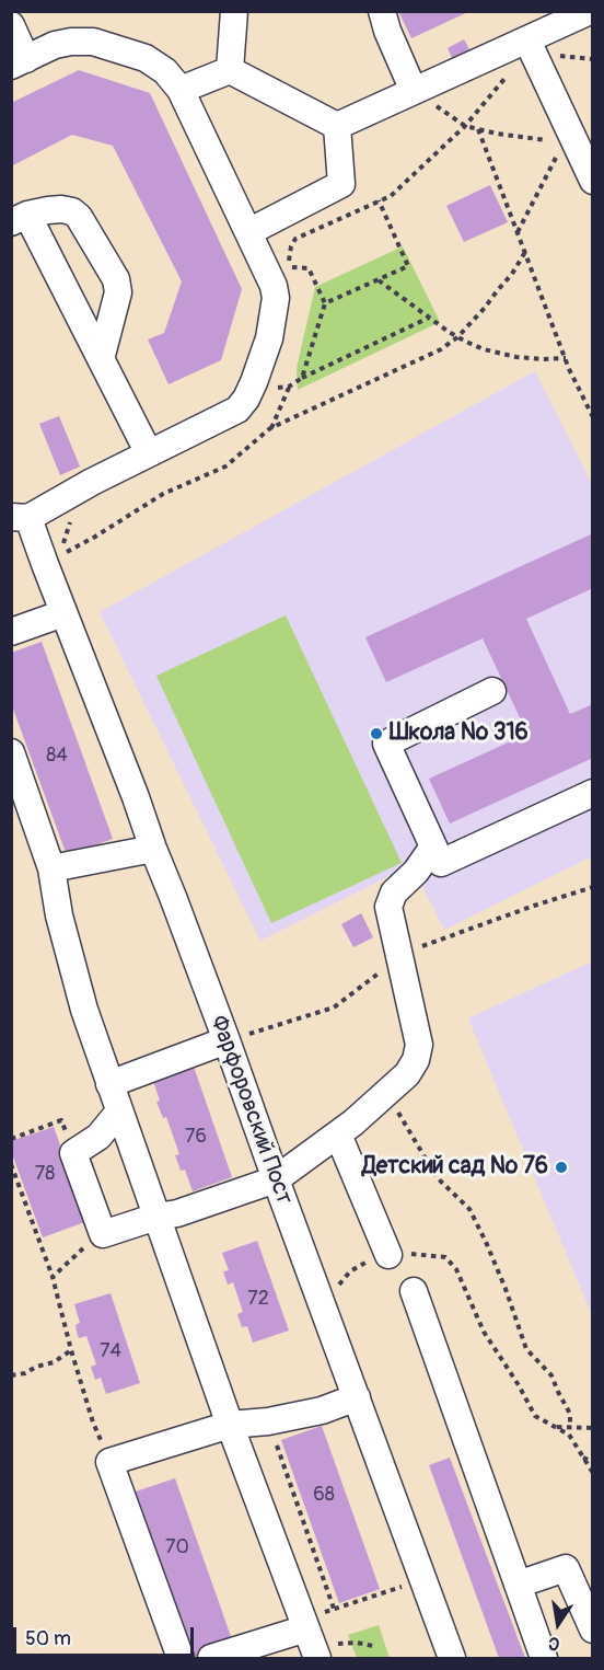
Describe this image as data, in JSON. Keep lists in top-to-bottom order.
{
  "streets": {
    "street": ["Фарфоровский Пост"]
  },
  "places": ["Школа № 316", "Детский сад № 76"],
  "house_numbers": [
    "84",
    "76",
    "78",
    "72",
    "74",
    "68",
    "70"
  ],
  "scale_bar": "50 m",
  "north": "bottom"
}
